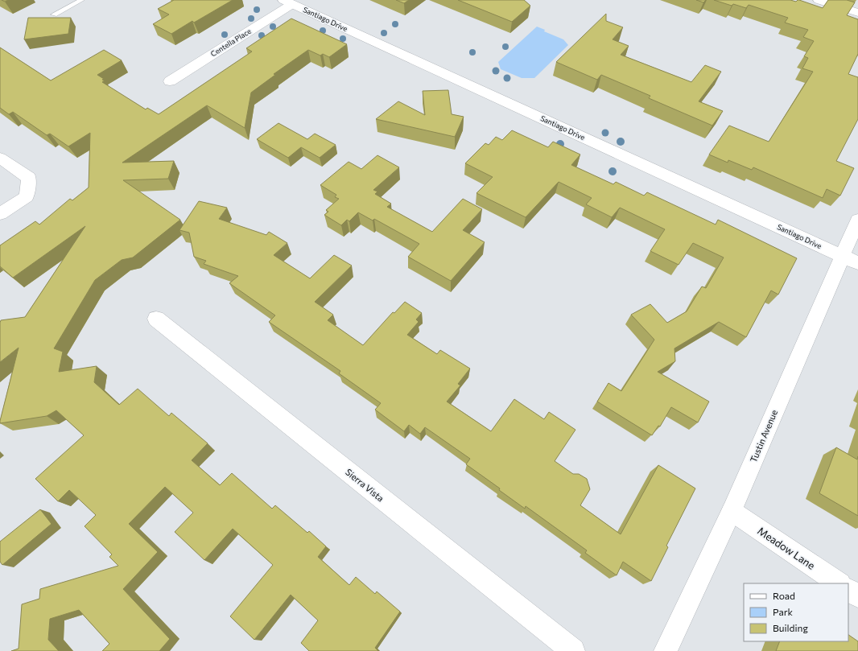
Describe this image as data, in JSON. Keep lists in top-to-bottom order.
{
  "streets": {
    "street": [
      "Santiago Drive",
      "Centella Place",
      "Tustin Avenue",
      "Sierra Vista",
      "Meadow Lane"
    ]
  },
  "crossings": [
    ["Santiago Drive", "Centella Place"],
    ["Santiago Drive", "Tustin Avenue"],
    ["Tustin Avenue", "Meadow Lane"]
  ],
  "legend": ["Road", "Park", "Building"]
}
